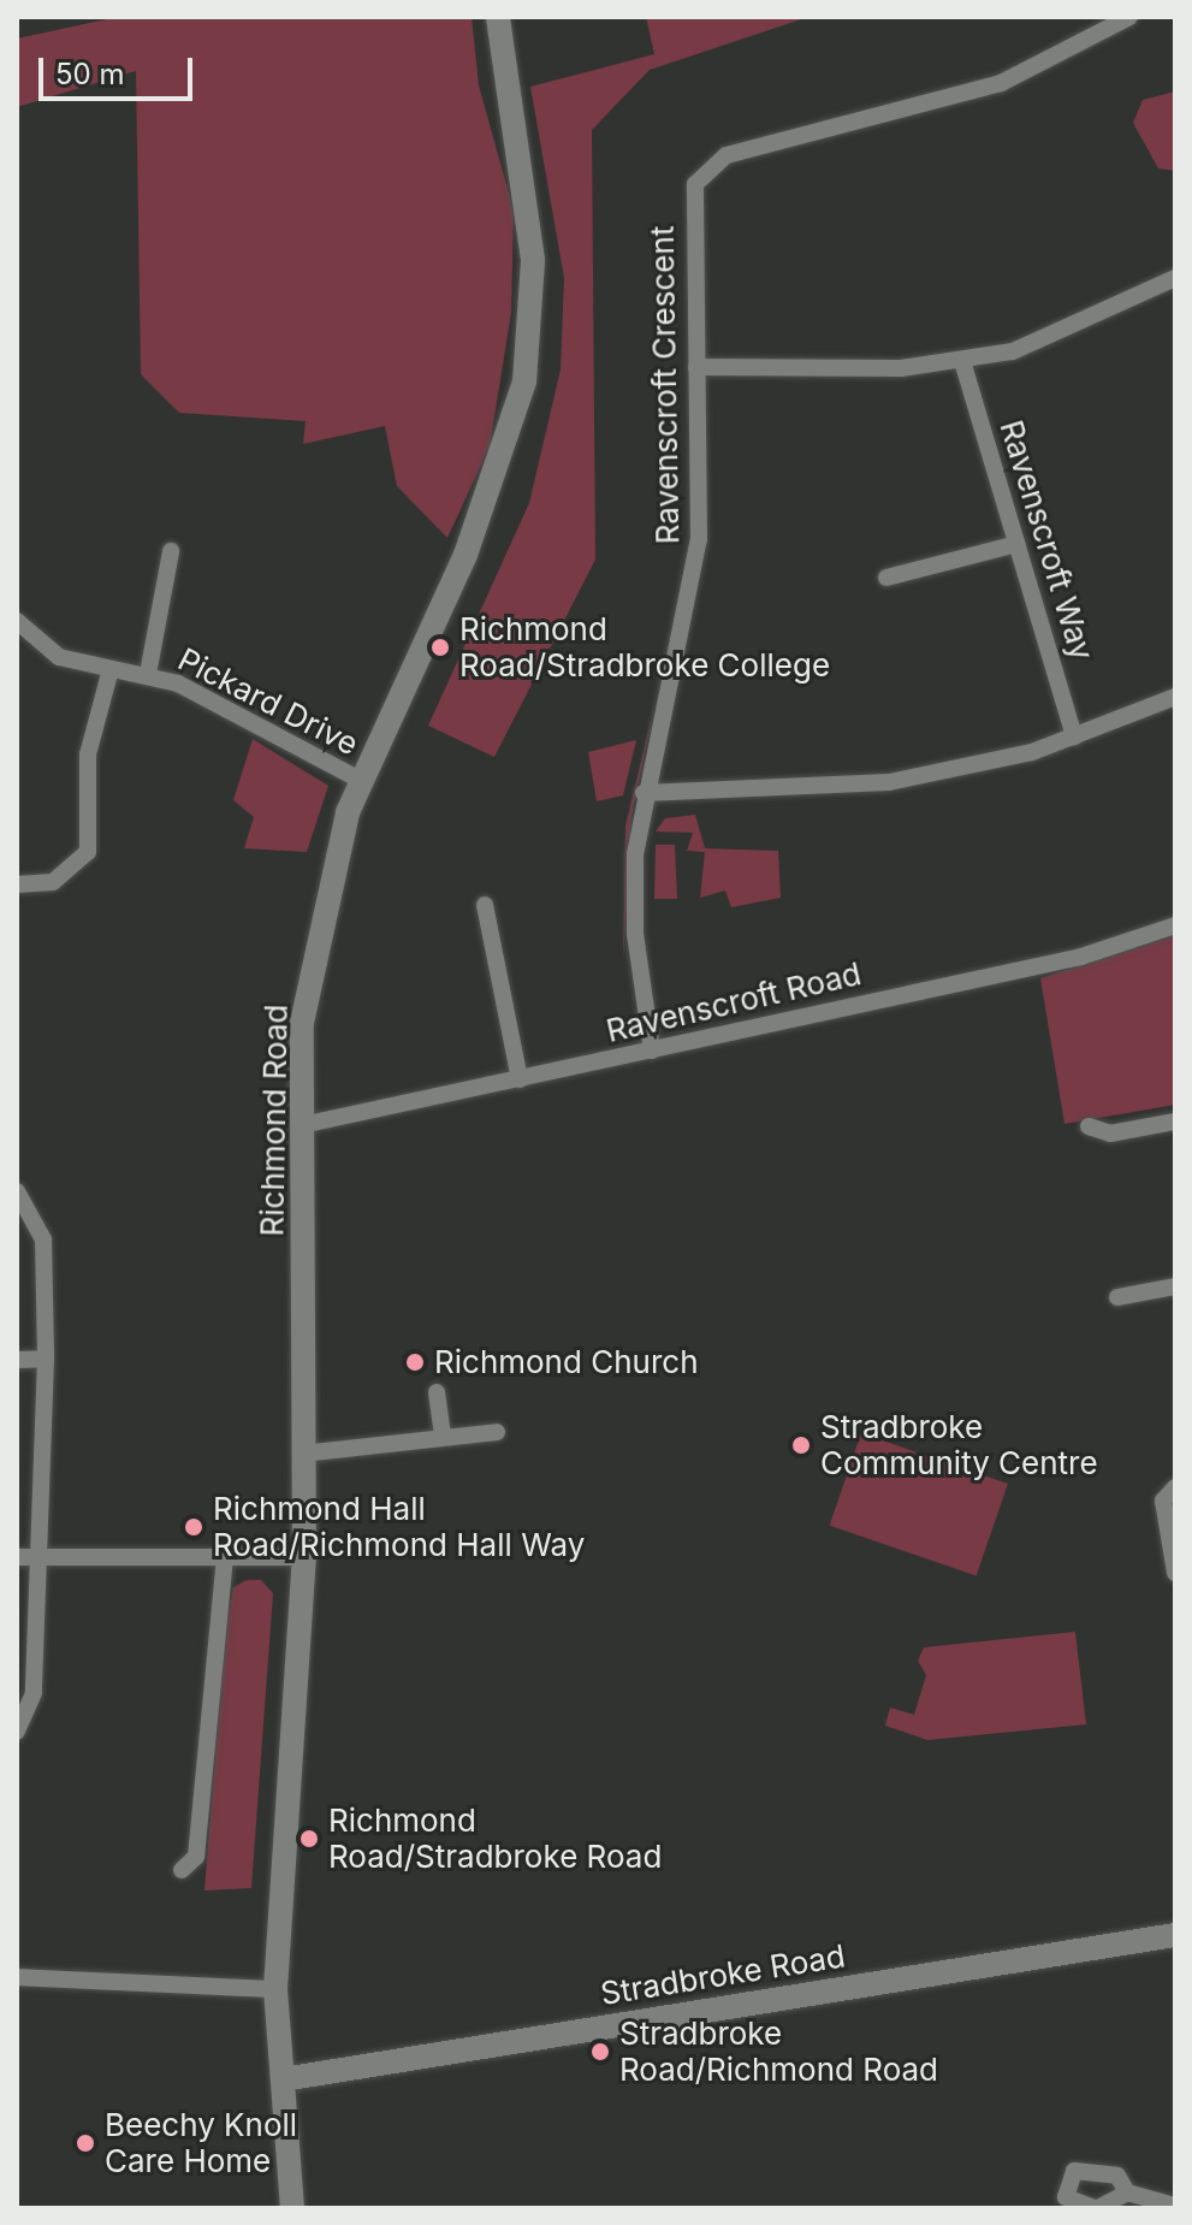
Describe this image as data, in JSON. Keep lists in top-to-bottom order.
{
  "streets": {
    "main road": ["Richmond Road", "Stradbroke Road"],
    "street": [
      "Ravenscroft Crescent",
      "Ravenscroft Way",
      "Pickard Drive",
      "Ravenscroft Road"
    ]
  },
  "crossings": [
    ["Ravenscroft Crescent", "Ravenscroft Road"],
    ["Pickard Drive", "Richmond Road"],
    ["Ravenscroft Road", "Richmond Road"],
    ["Richmond Road", "Stradbroke Road"]
  ],
  "places": [
    "Richmond Road/Stradbroke College",
    "Richmond Church",
    "Stradbroke Community Centre",
    "Richmond Hall Road/Richmond Hall Way",
    "Richmond Road/Stradbroke Road",
    "Stradbroke Road/Richmond Road",
    "Beechy Knoll Care Home"
  ],
  "scale_bar": "50 m"
}
